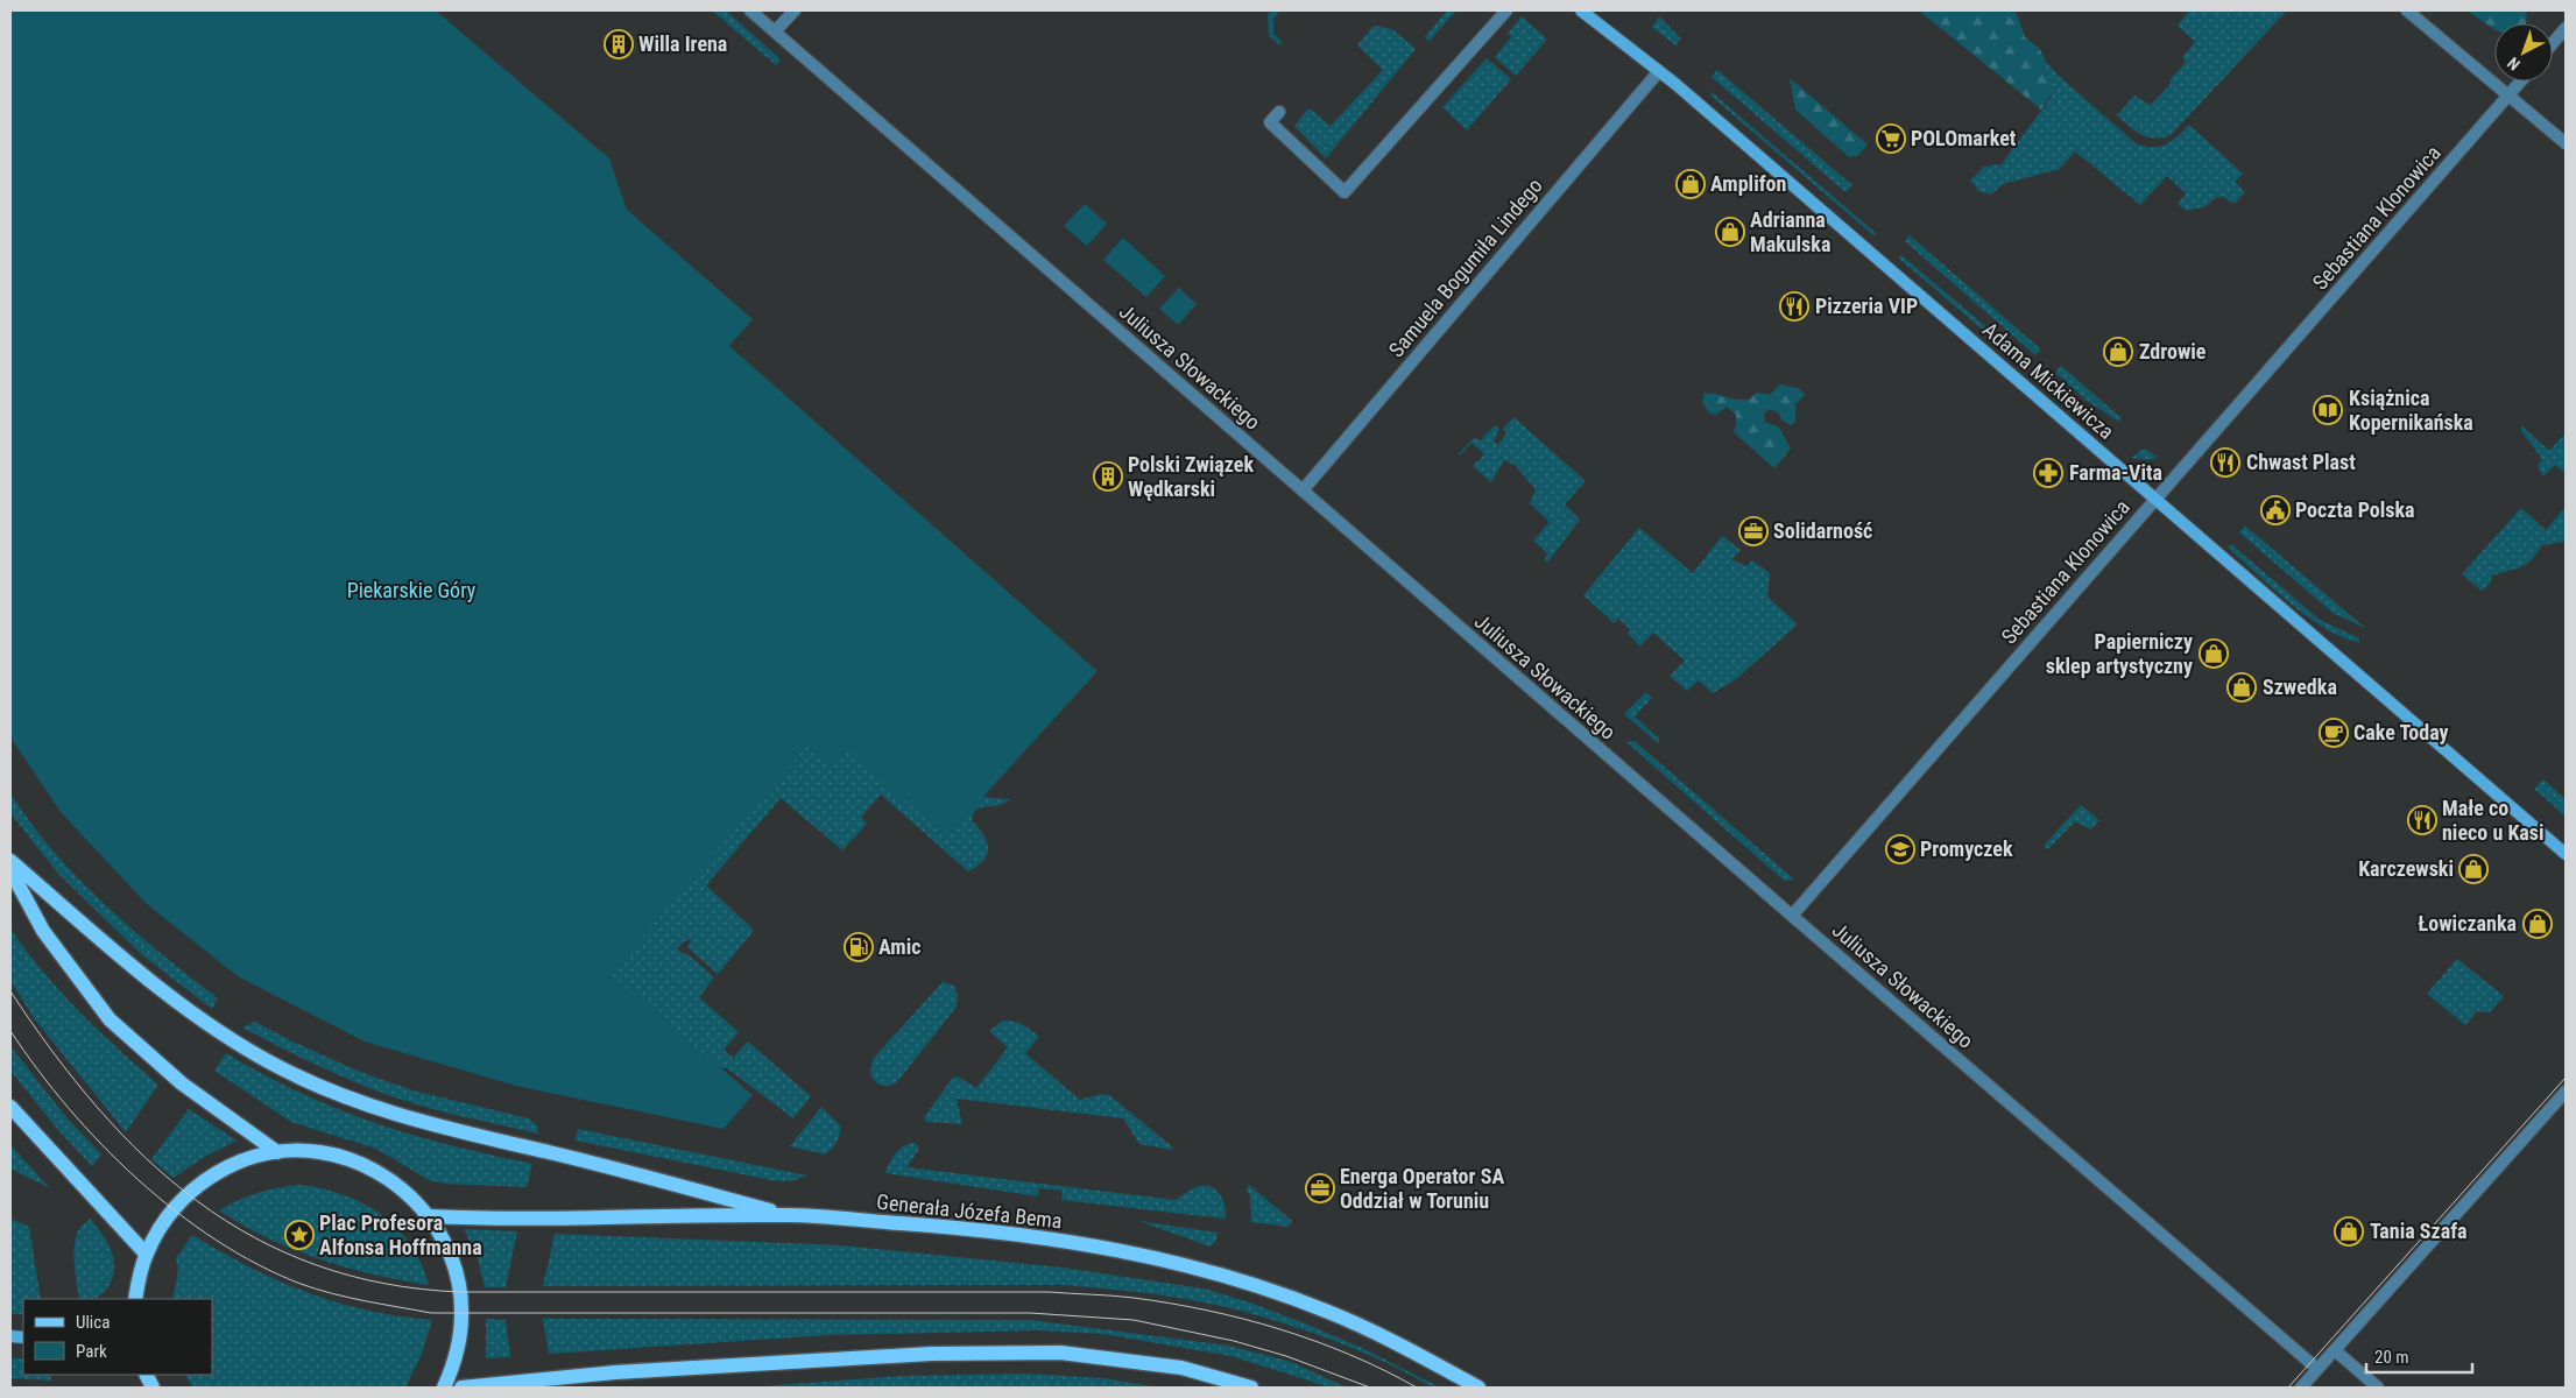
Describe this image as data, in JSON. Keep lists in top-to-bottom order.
{
  "streets": {
    "main road": ["Generała Józefa Bema"],
    "street": [
      "Sebastiana Klonowica",
      "Samuela Bogumiła Lindego",
      "Juliusza Słowackiego",
      "Adama Mickiewicza"
    ]
  },
  "crossings": [
    ["Sebastiana Klonowica", "Juliusza Słowackiego"],
    ["Sebastiana Klonowica", "Adama Mickiewicza"],
    ["Samuela Bogumiła Lindego", "Juliusza Słowackiego"],
    ["Samuela Bogumiła Lindego", "Adama Mickiewicza"]
  ],
  "parks": ["Piekarskie Góry"],
  "places": {
    "building": ["Willa Irena", "Polski Związek Wędkarski"],
    "supermarket": ["POLOmarket"],
    "shop": [
      "Amplifon",
      "Adrianna Makulska",
      "Zdrowie",
      "Papierniczy sklep artystyczny",
      "Szwedka",
      "Karczewski",
      "Łowiczanka",
      "Tania Szafa"
    ],
    "restaurant": ["Pizzeria VIP", "Chwast Plast", "Małe co nieco u Kasi"],
    "library": ["Książnica Kopernikańska"],
    "pharmacy": ["Farma-Vita"],
    "public building": ["Poczta Polska"],
    "office": ["Solidarność", "Energa Operator SA Oddział w Toruniu"],
    "cafe": ["Cake Today"],
    "school or university": ["Promyczek"],
    "fuel station": ["Amic"],
    "place": ["Plac Profesora Alfonsa Hoffmanna"]
  },
  "legend": ["Ulica", "Park"],
  "scale_bar": "20 m",
  "north": "bottom left"
}
